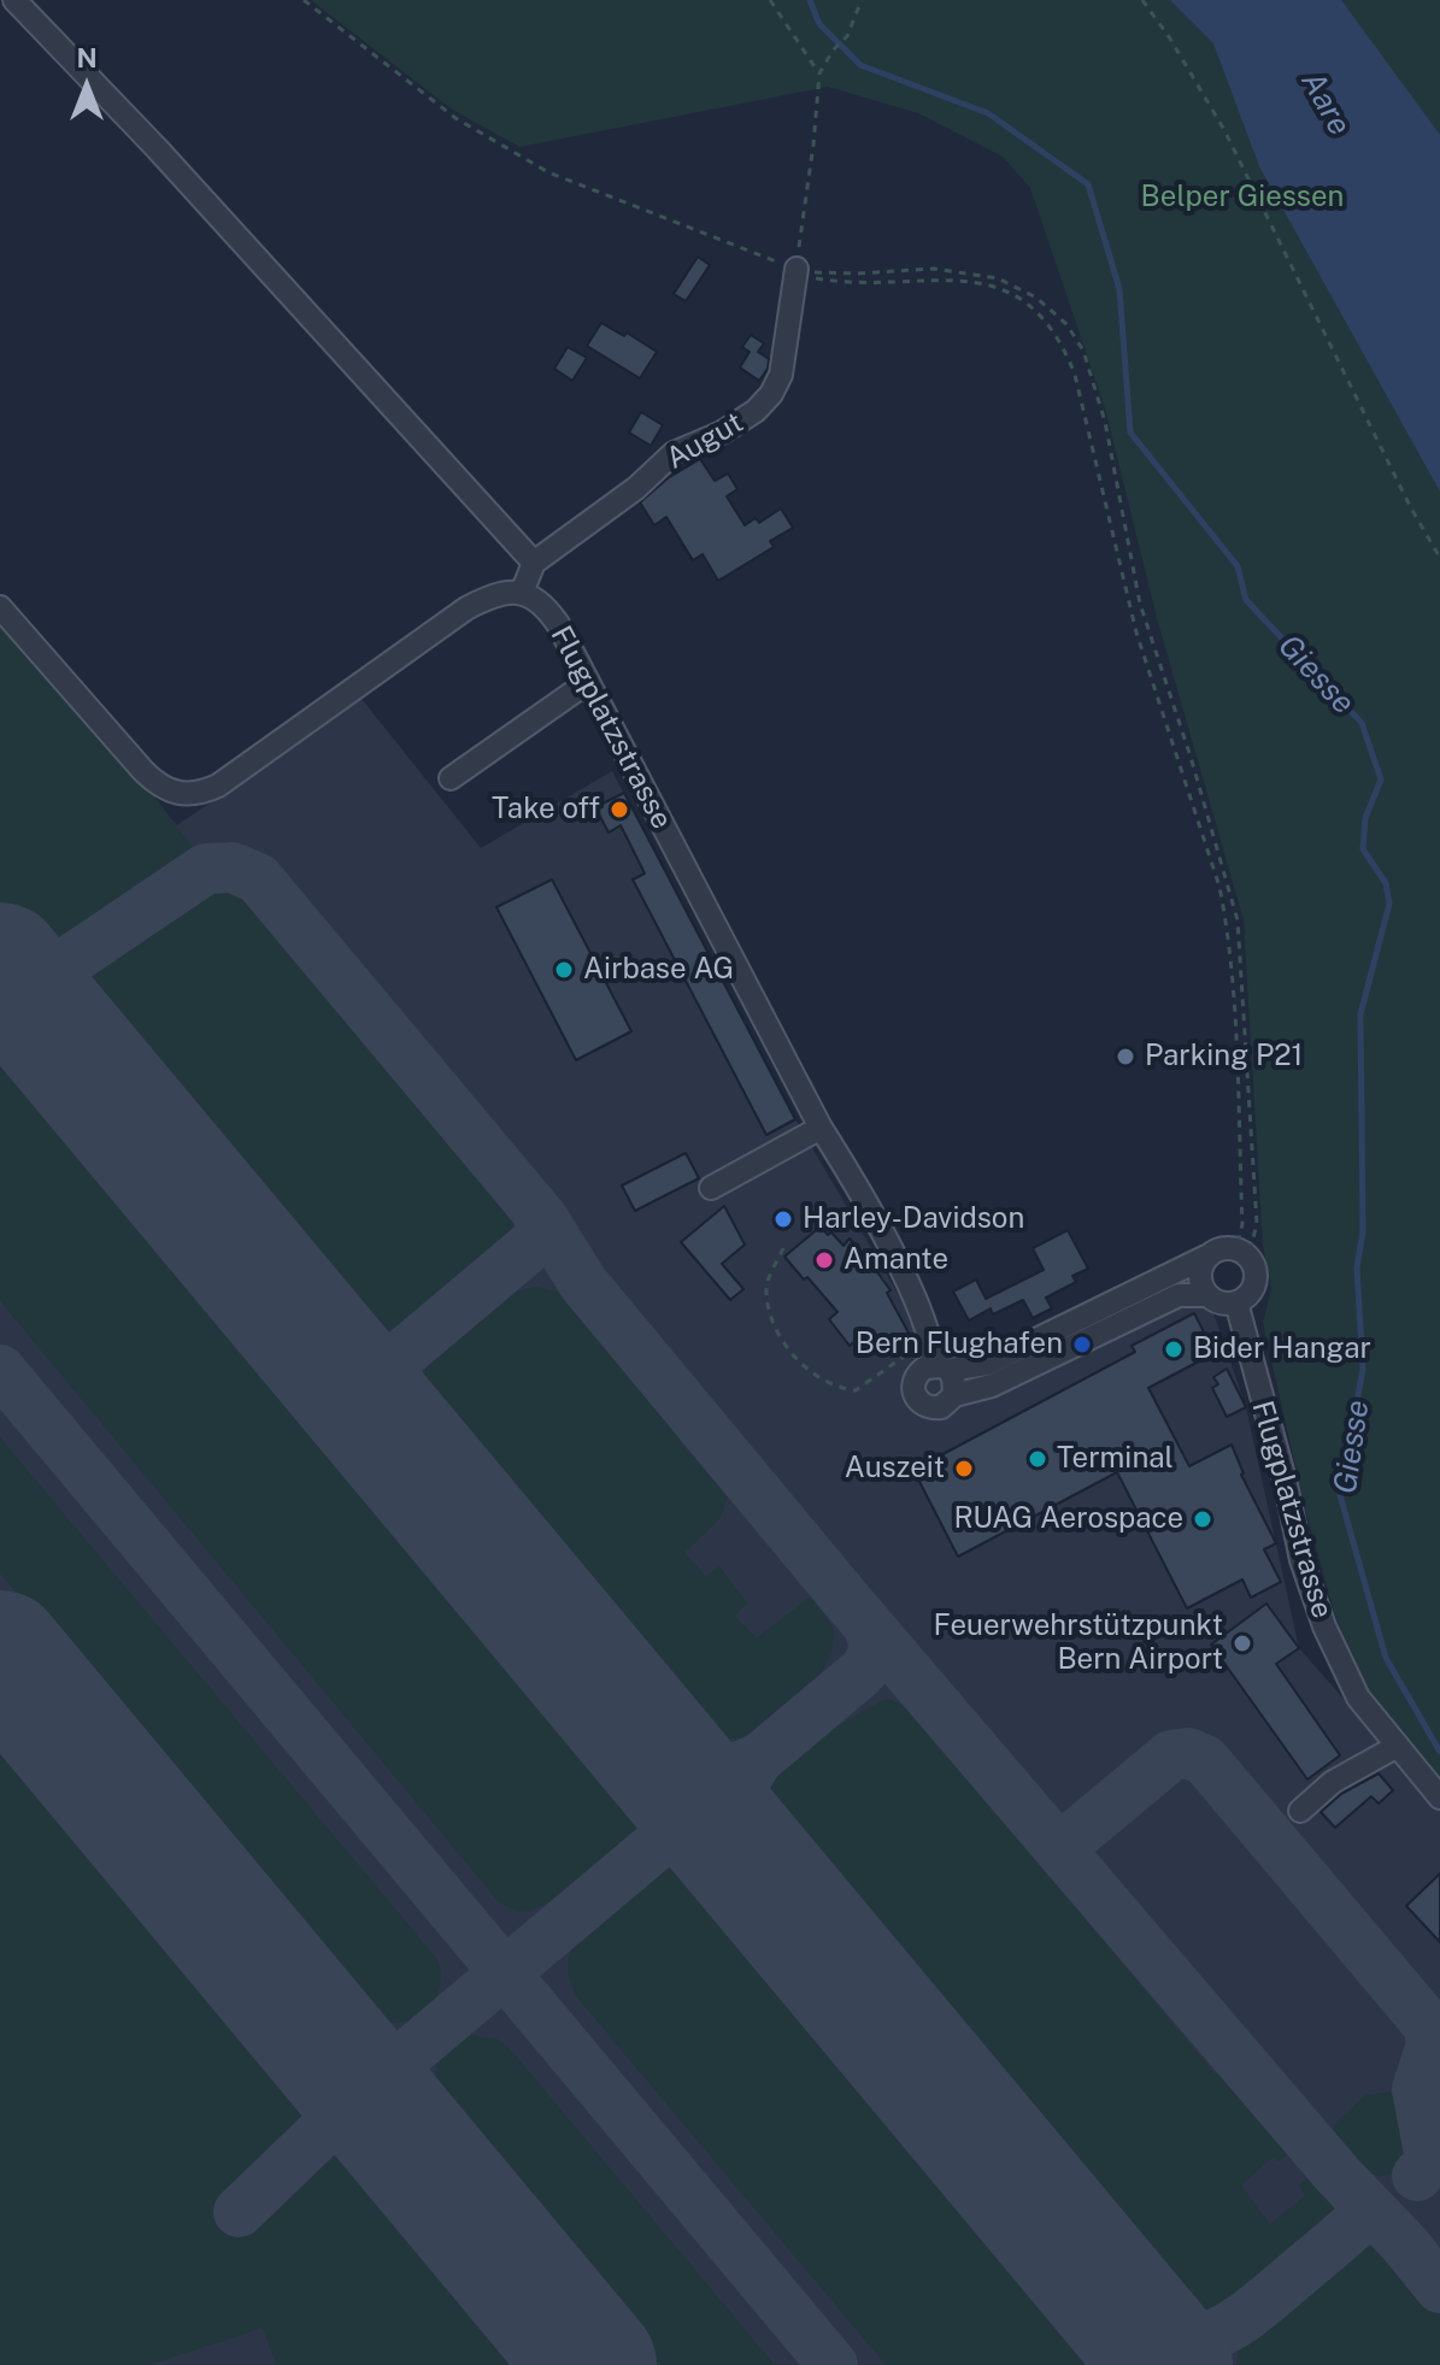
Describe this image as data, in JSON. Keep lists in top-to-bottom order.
{
  "streets": {
    "street": ["Augut", "Flugplatzstrasse"]
  },
  "water": ["Aare", "Giesse"],
  "parks": ["Belper Giessen"],
  "places": [
    "Take off",
    "Airbase AG",
    "Parking P21",
    "Harley-Davidson",
    "Amante",
    "Bern Flughafen",
    "Bider Hangar",
    "Terminal",
    "Auszeit",
    "RUAG Aerospace",
    "Feuerwehrstützpunkt Bern Airport"
  ],
  "north": "top"
}
